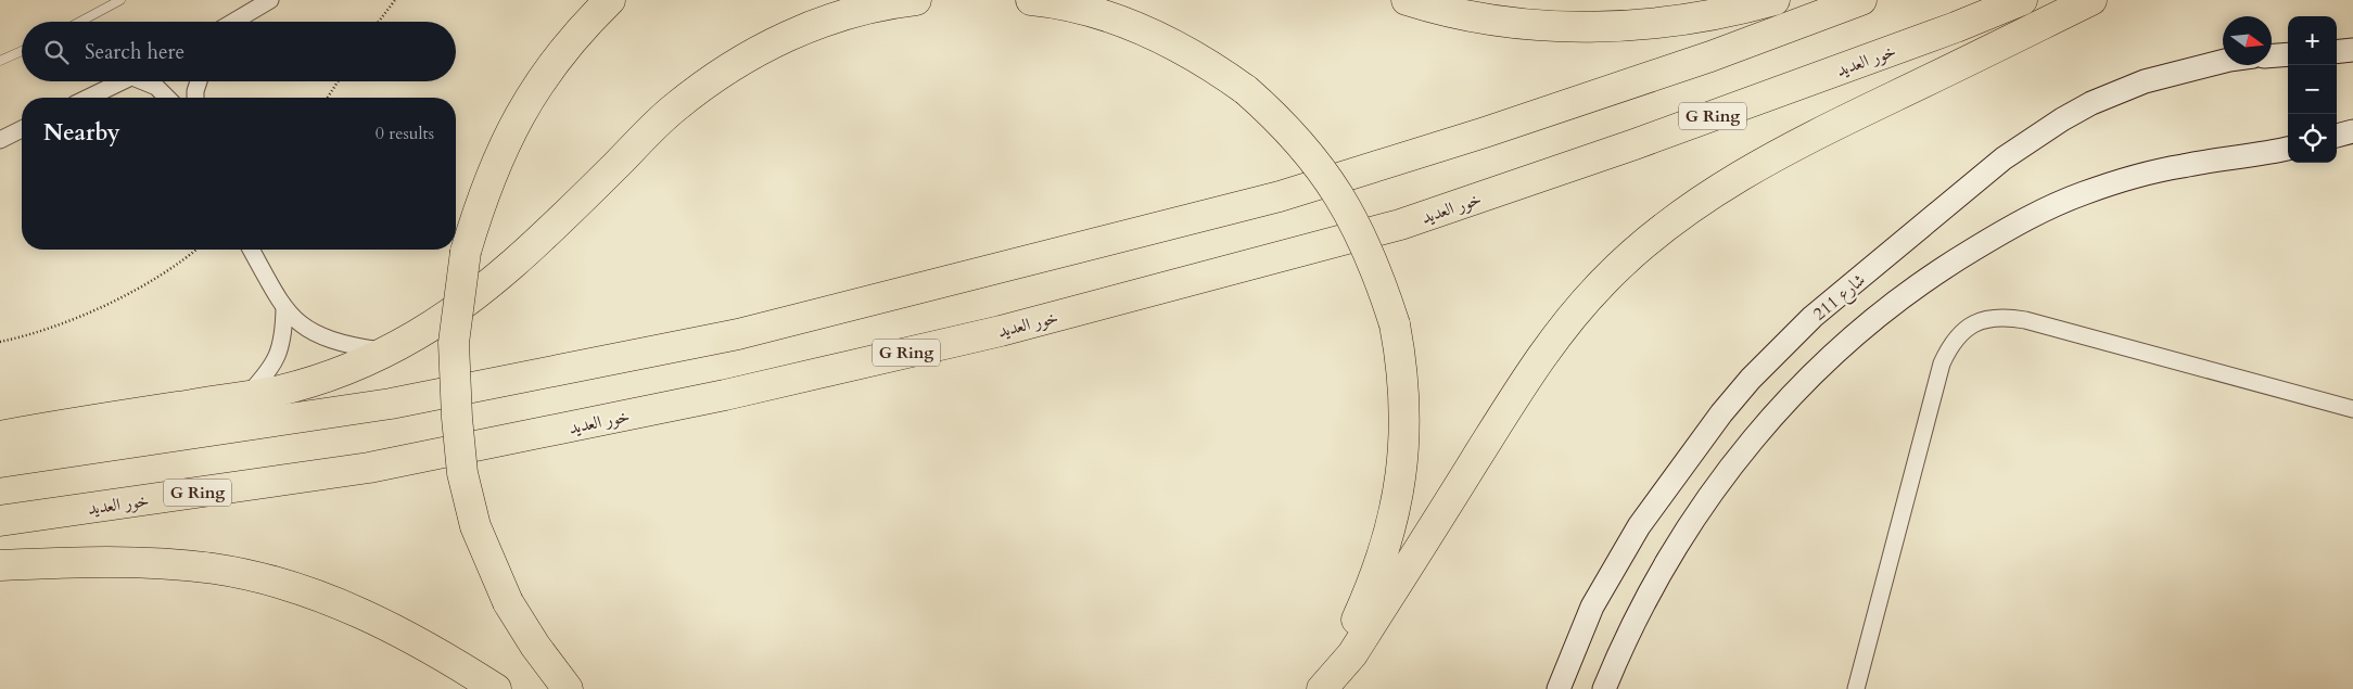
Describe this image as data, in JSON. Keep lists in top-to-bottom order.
{
  "streets": {
    "highway": ["خور العديد", "G Ring"],
    "main road": ["شارع 211"]
  },
  "north": "right",
  "page": {
    "map_buttons": ["+", "−"],
    "search": "Search here",
    "heading": ["Nearby", "0 results"]
  }
}
